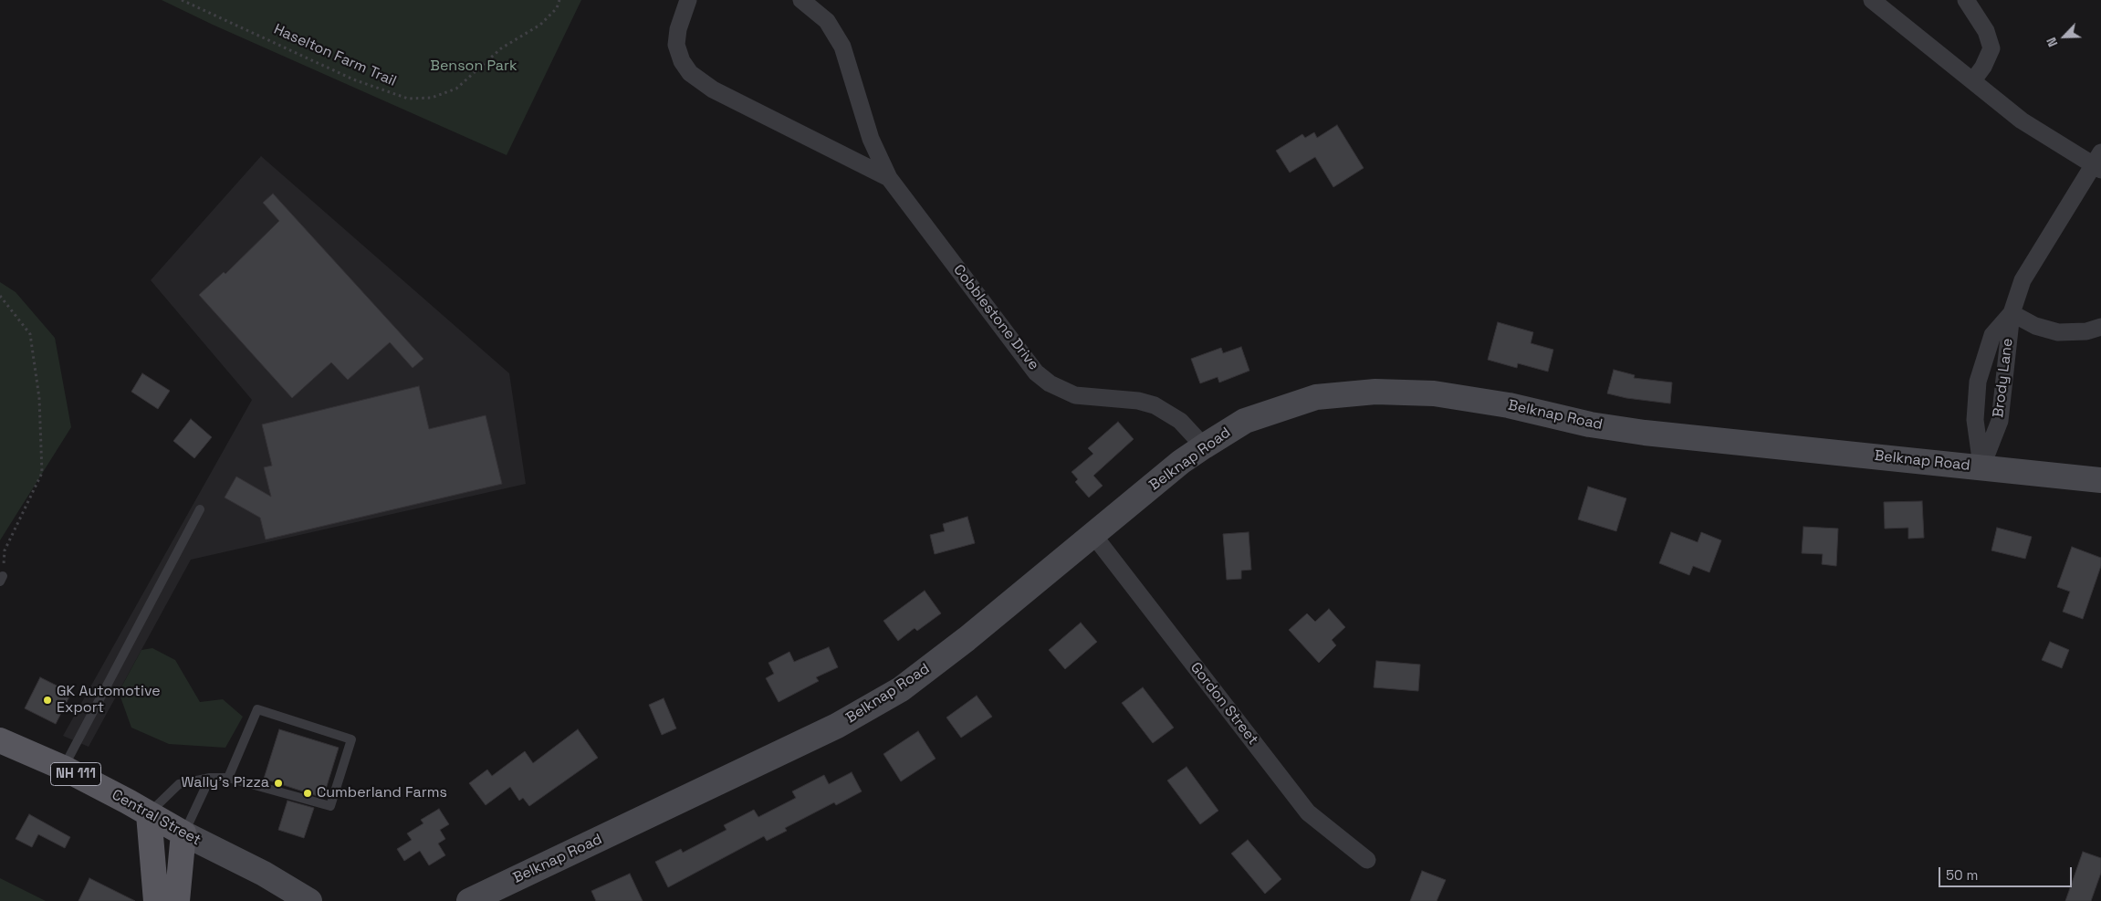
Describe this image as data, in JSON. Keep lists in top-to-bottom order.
{
  "streets": {
    "main road": ["NH 111", "Central Street"],
    "street": [
      "Cobblestone Drive",
      "Brody Lane",
      "Belknap Road",
      "Gordon Street"
    ],
    "path": ["Haselton Farm Trail"]
  },
  "crossings": [
    ["Cobblestone Drive", "Belknap Road"],
    ["Brody Lane", "Belknap Road"],
    ["Belknap Road", "Gordon Street"]
  ],
  "parks": ["Benson Park"],
  "places": ["GK Automotive Export", "Wally's Pizza", "Cumberland Farms"],
  "scale_bar": "50 m",
  "north": "bottom left"
}
